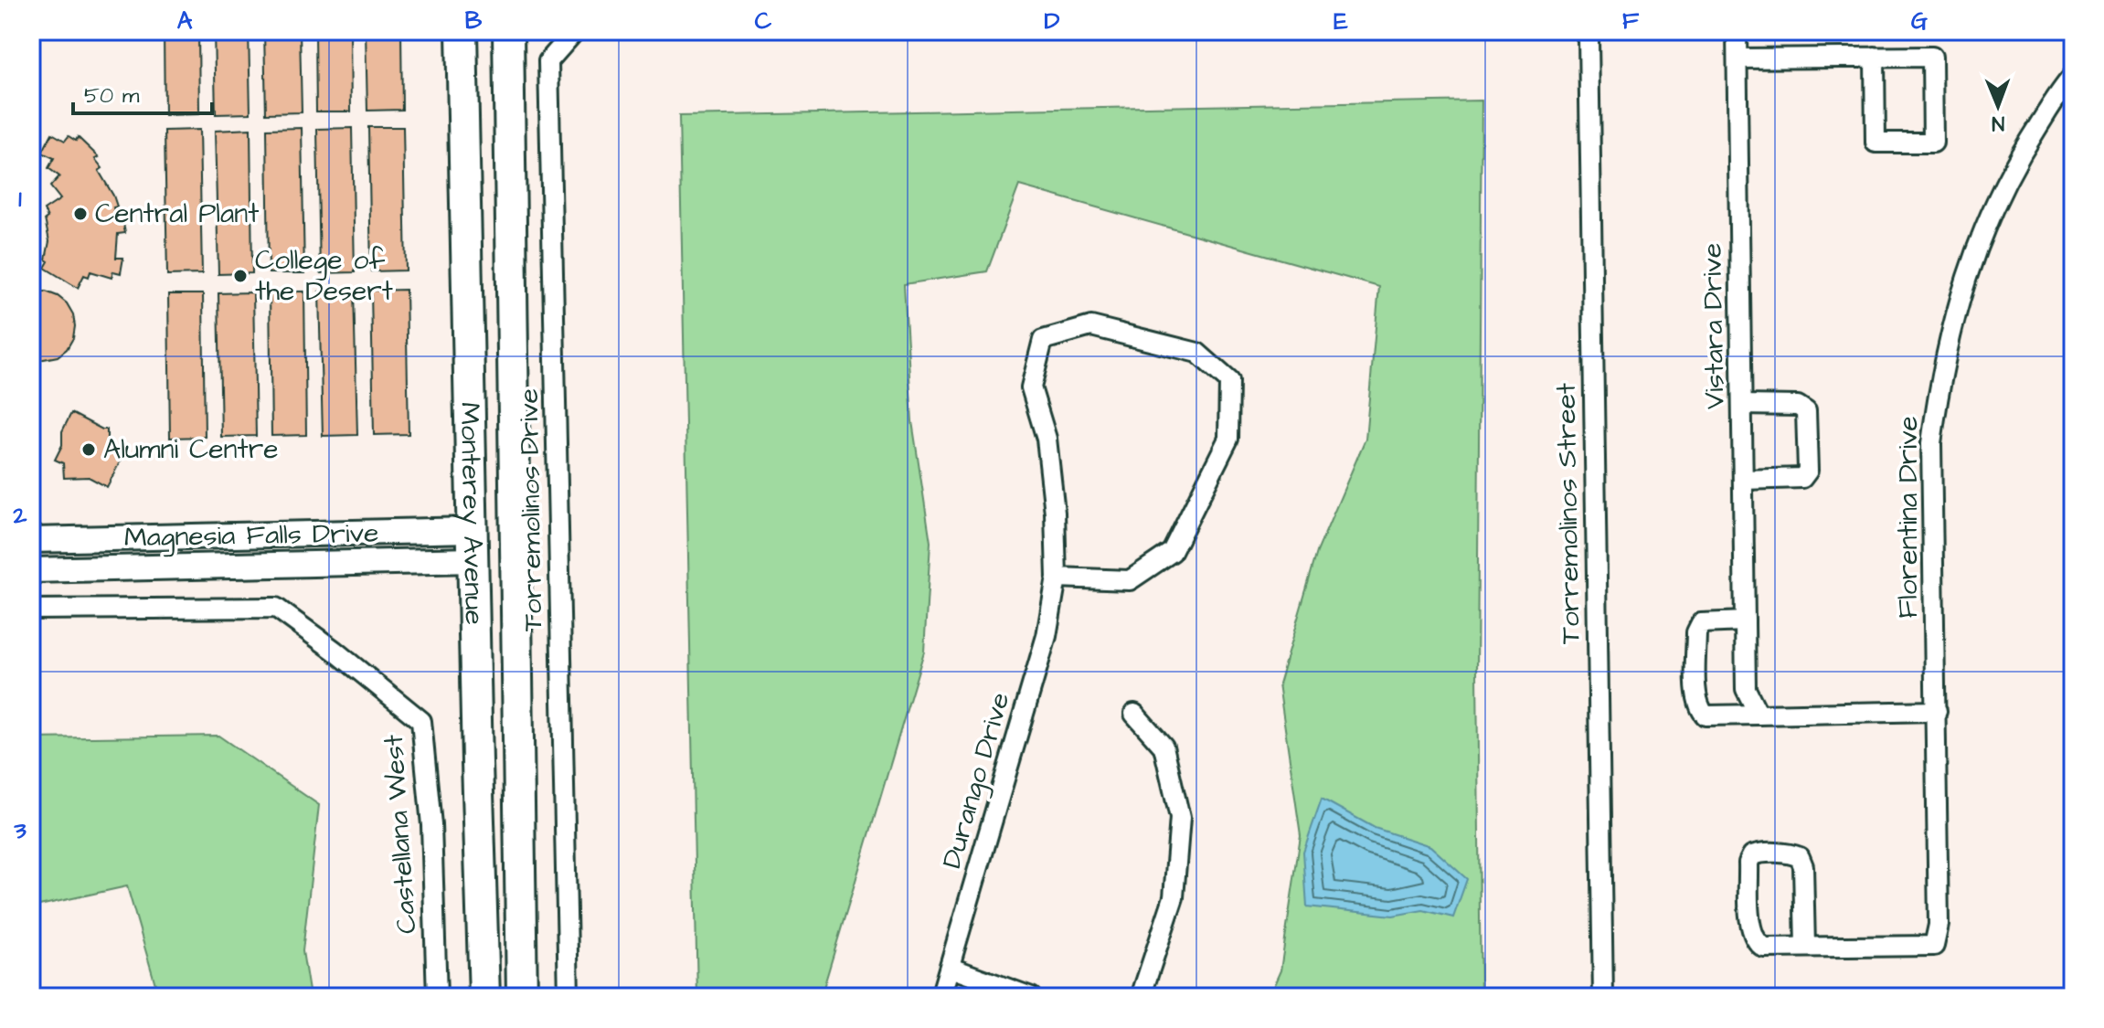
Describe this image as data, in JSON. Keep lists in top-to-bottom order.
{
  "streets": {
    "main road": ["Monterey Avenue"],
    "street": [
      "Vistara Drive",
      "Torremolinos Drive",
      "Torremolinos Street",
      "Florentina Drive",
      "Magnesia Falls Drive",
      "Durango Drive",
      "Castellana West"
    ]
  },
  "crossings": [
    ["Monterey Avenue", "Magnesia Falls Drive"]
  ],
  "places": ["Central Plant", "College of the Desert", "Alumni Centre"],
  "scale_bar": "50 m",
  "north": "bottom",
  "grid": {
    "columns": [
      "A",
      "B",
      "C",
      "D",
      "E",
      "F",
      "G"
    ],
    "rows": ["1", "2", "3"]
  }
}
